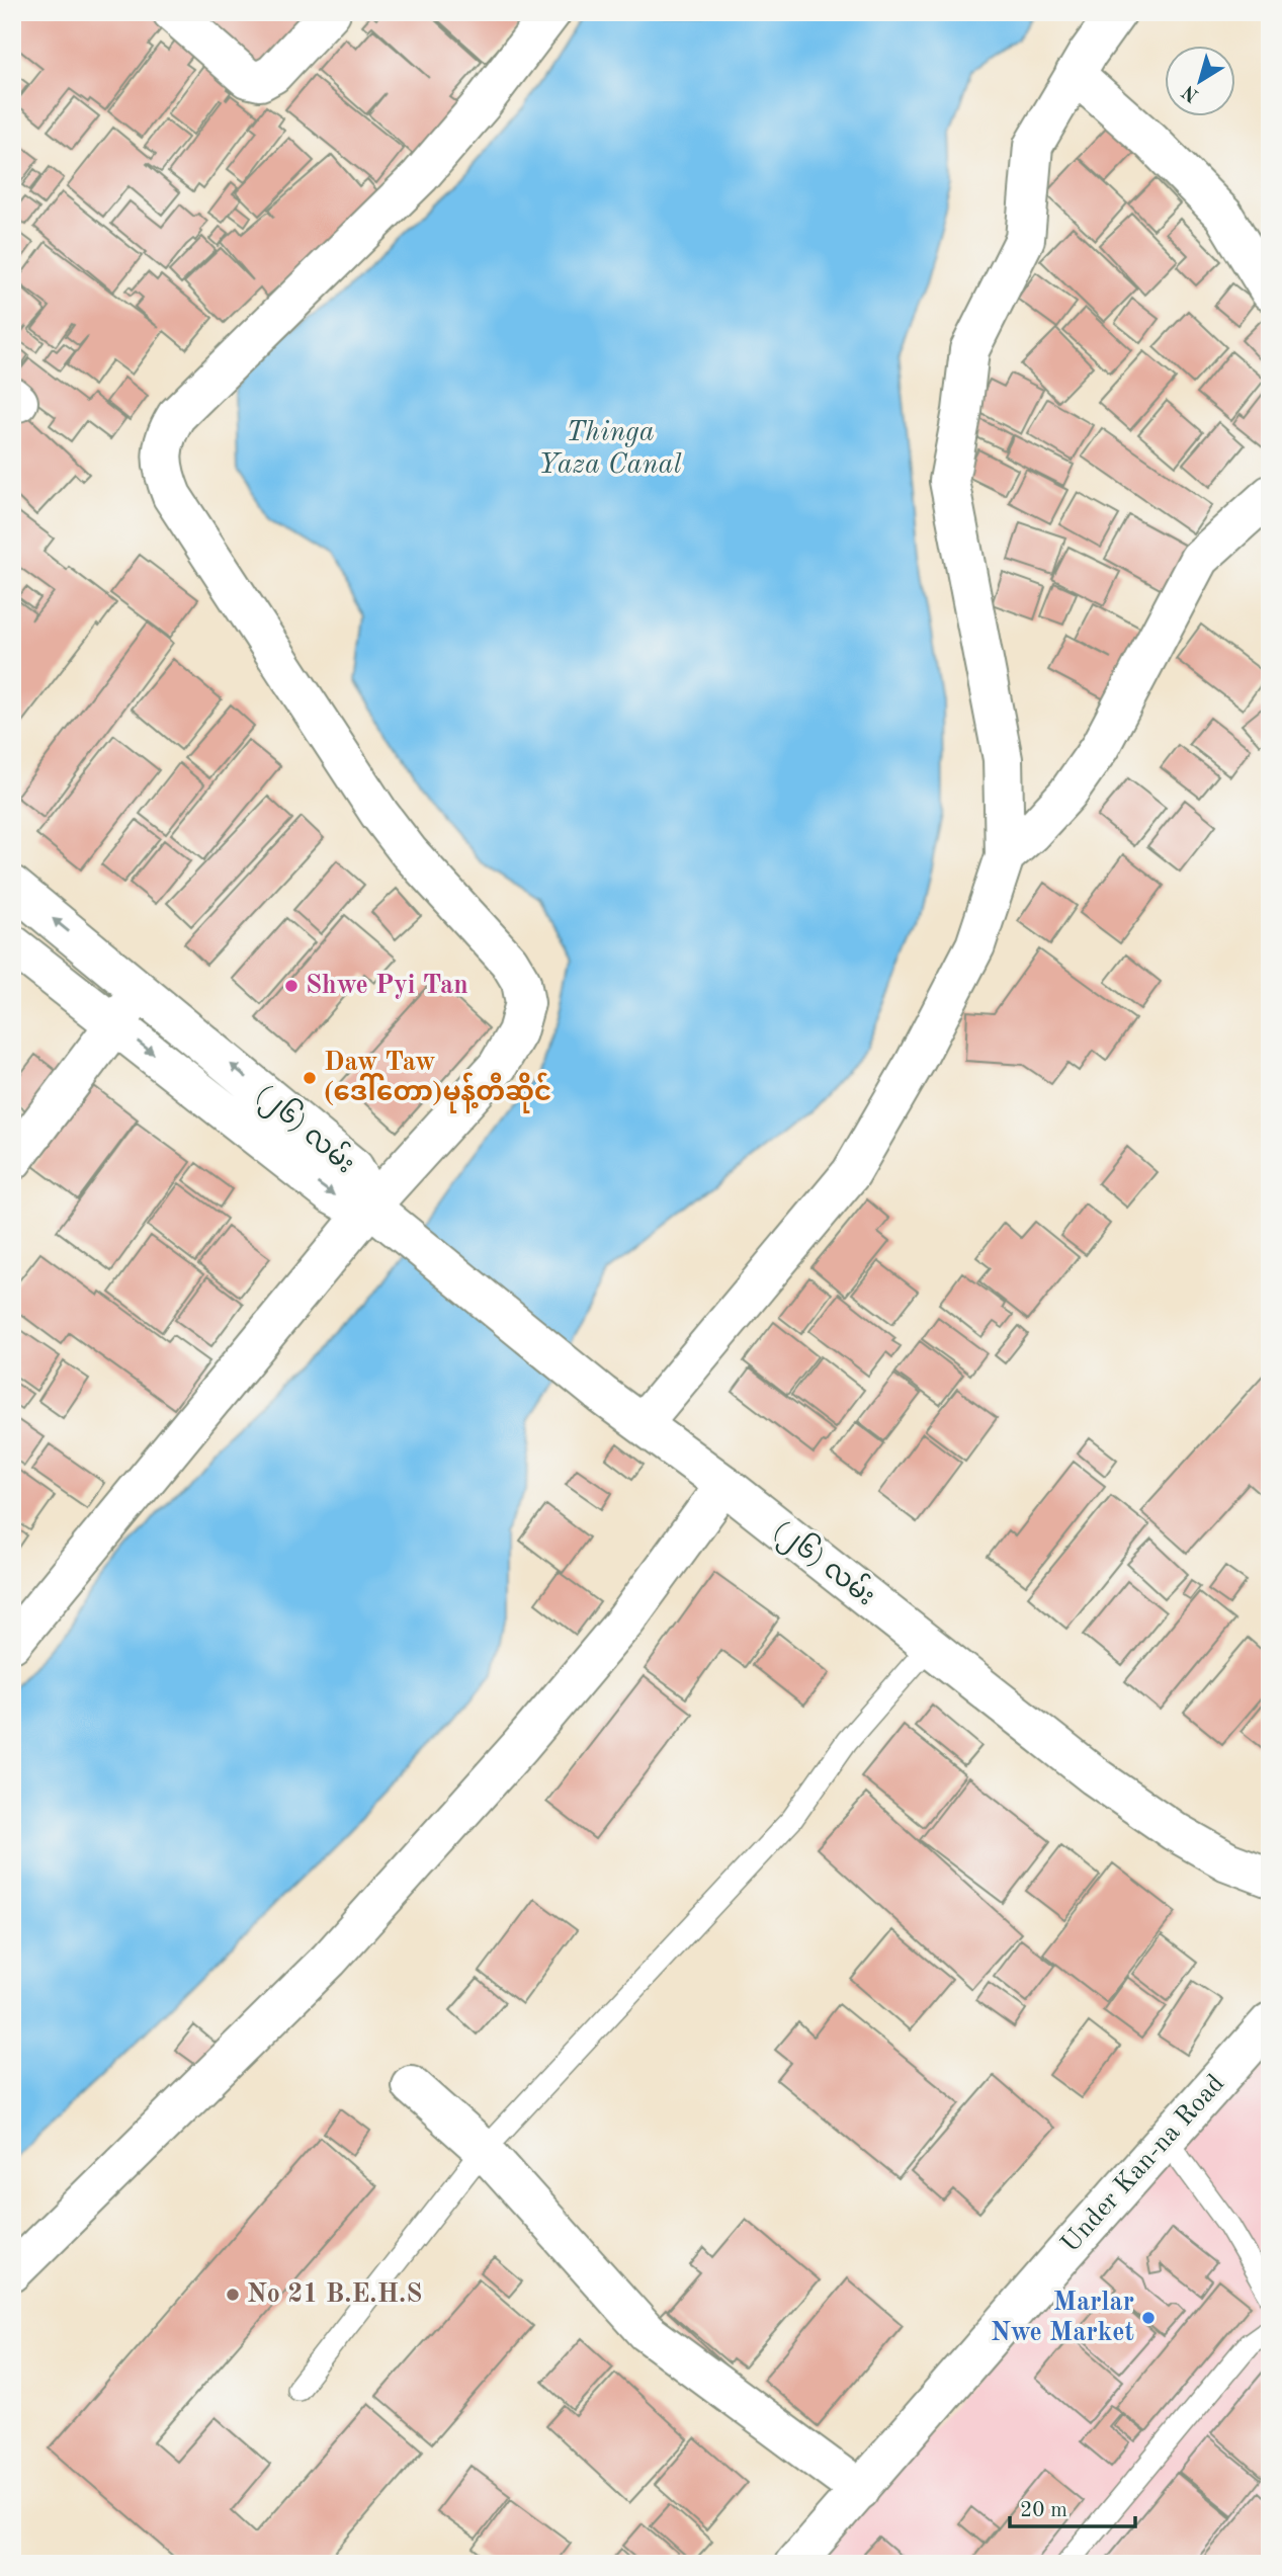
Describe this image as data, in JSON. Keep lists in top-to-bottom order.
{
  "streets": {
    "street": ["(၂၆) လမ်း", "Under Kan-na Road"]
  },
  "water": ["Thinga Yaza Canal"],
  "places": [
    "Shwe Pyi Tan",
    "Daw Taw (ဒေါ်တော)မုန့်တီဆိုင်",
    "No 21 B.E.H.S",
    "Marlar Nwe Market"
  ],
  "scale_bar": "20 m",
  "north": "bottom left"
}
